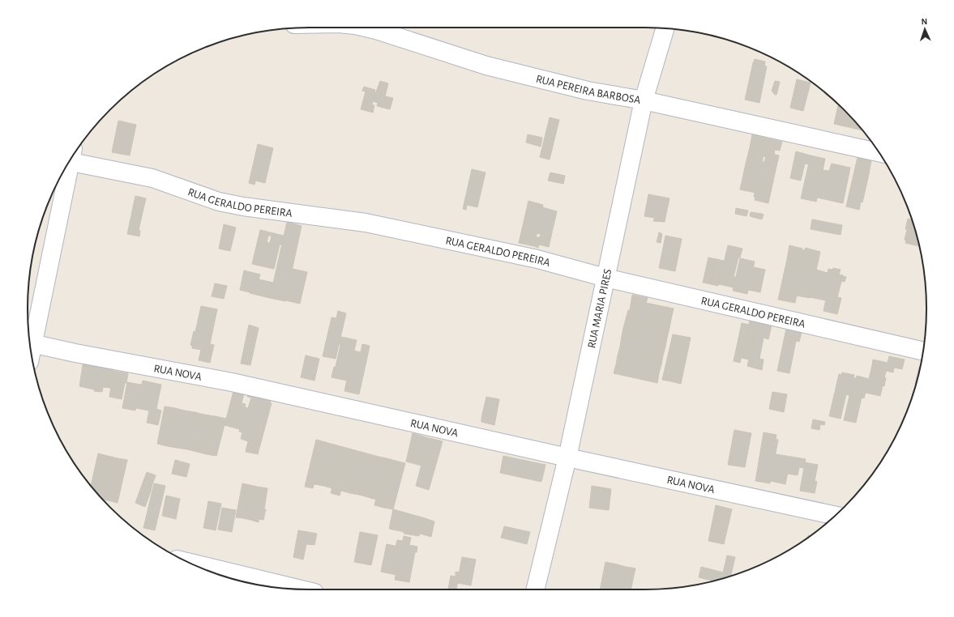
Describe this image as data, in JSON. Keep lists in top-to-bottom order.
{
  "streets": {
    "street": [
      "RUA PEREIRA BARBOSA",
      "RUA GERALDO PEREIRA",
      "RUA MARIA PIRES",
      "RUA NOVA"
    ]
  },
  "crossings": [
    ["RUA PEREIRA BARBOSA", "RUA MARIA PIRES"],
    ["RUA GERALDO PEREIRA", "RUA MARIA PIRES"],
    ["RUA MARIA PIRES", "RUA NOVA"]
  ],
  "north": "top"
}
